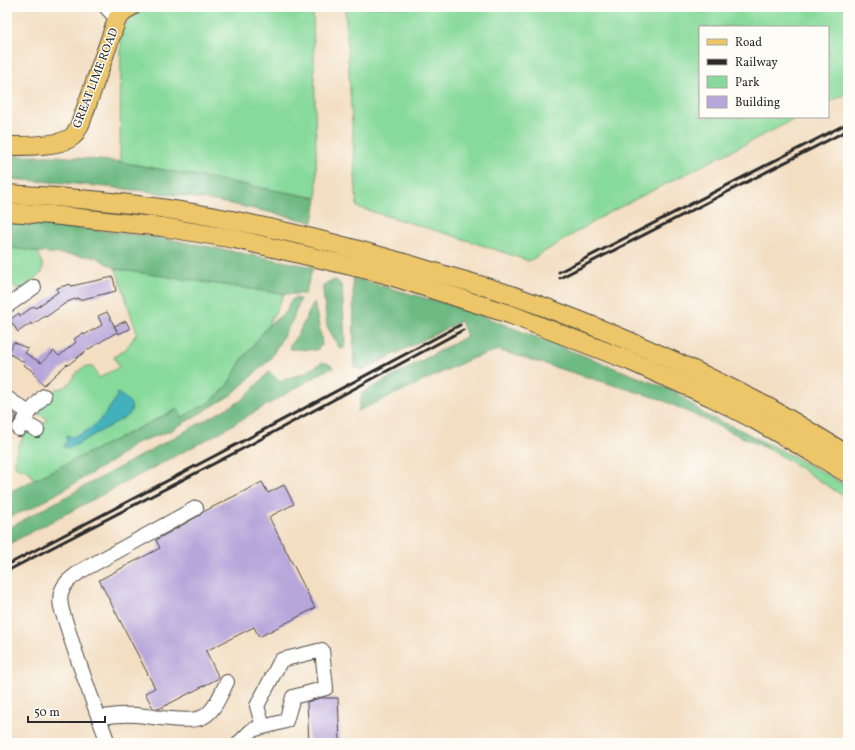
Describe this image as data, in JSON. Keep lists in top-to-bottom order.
{
  "streets": {
    "main road": ["GREAT LIME ROAD"]
  },
  "legend": [
    "Road",
    "Railway",
    "Park",
    "Building"
  ],
  "scale_bar": "50 m"
}
